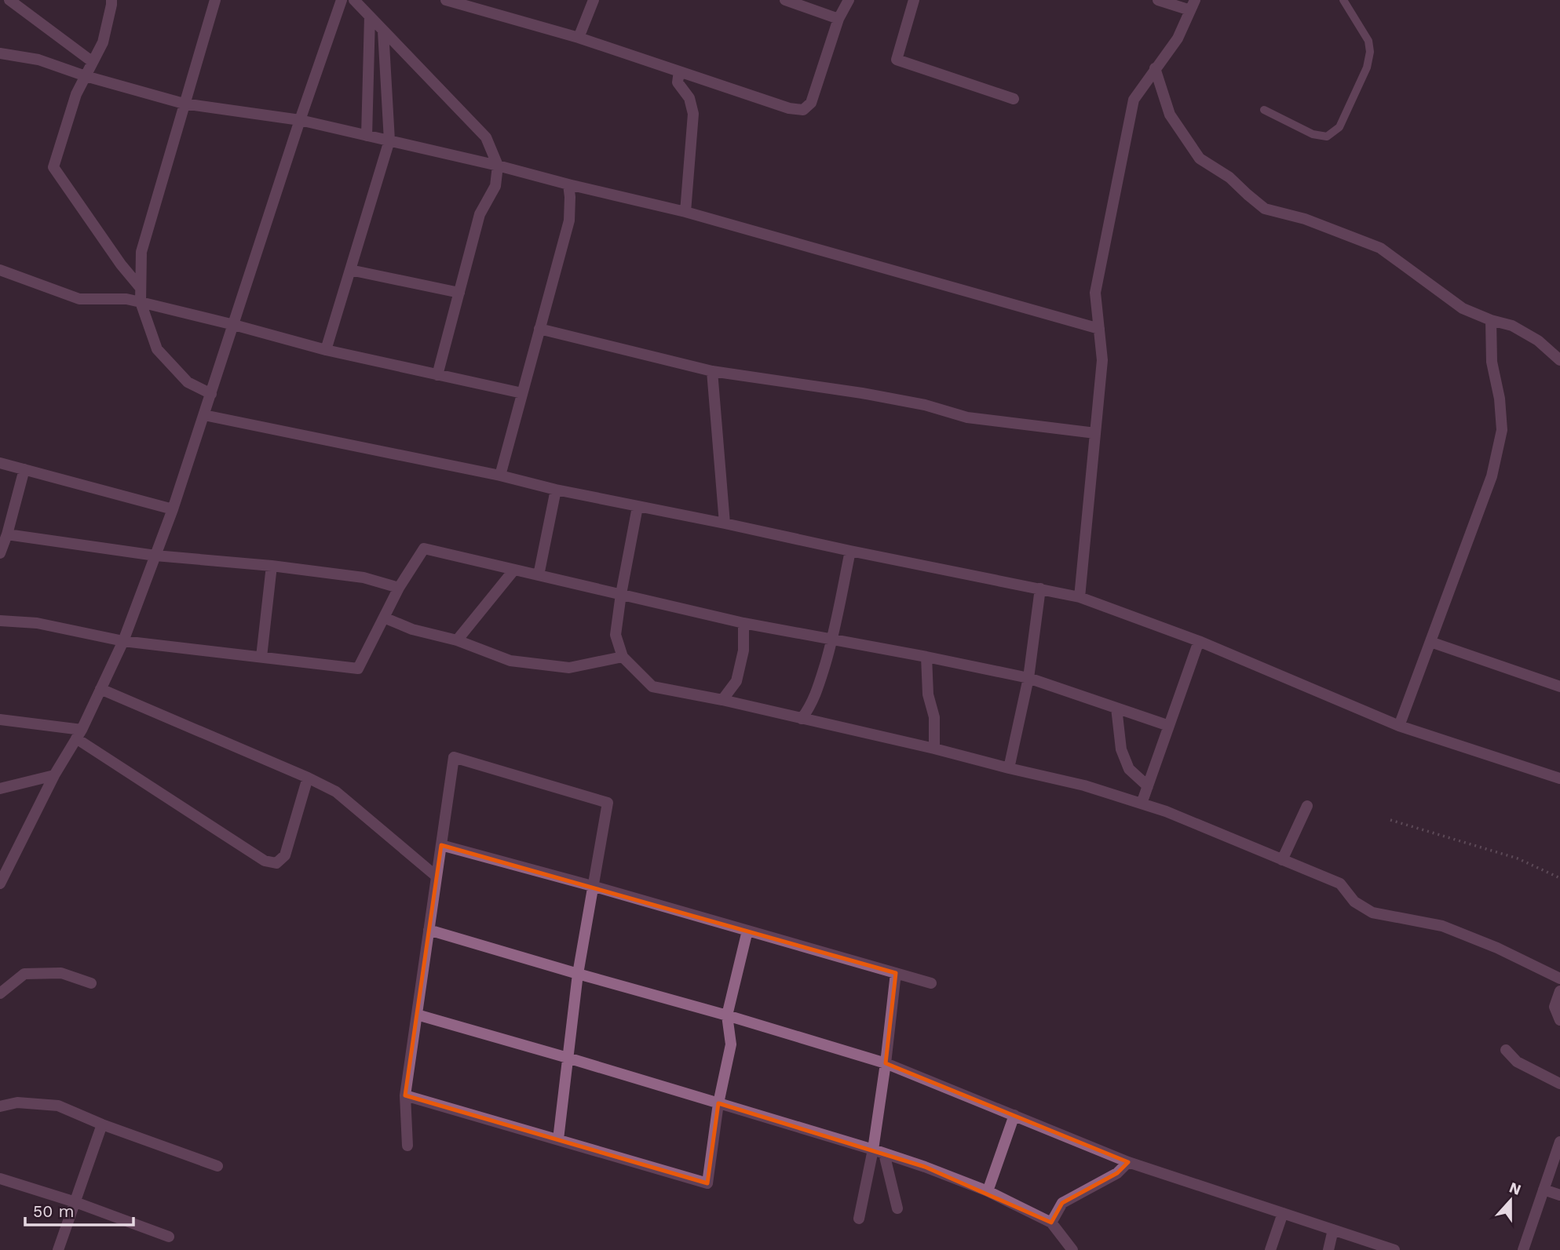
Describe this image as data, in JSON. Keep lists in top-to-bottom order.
{
  "scale_bar": "50 m",
  "north": "top"
}
